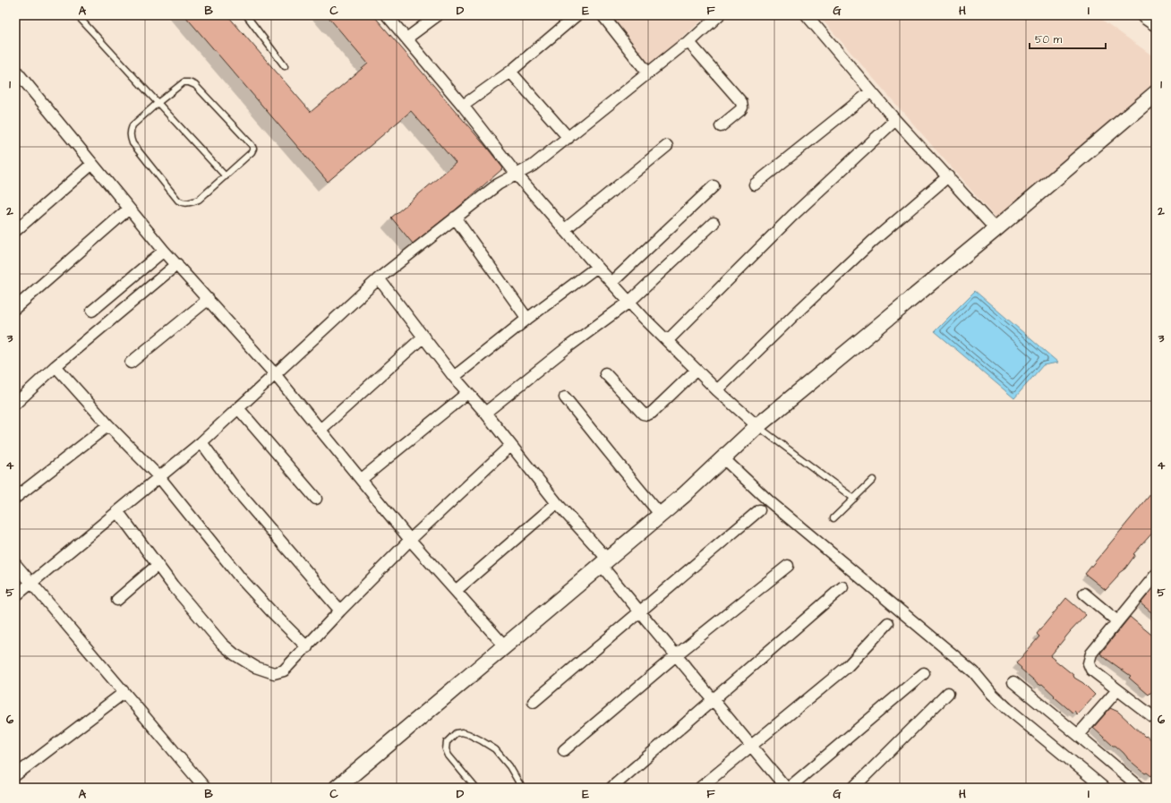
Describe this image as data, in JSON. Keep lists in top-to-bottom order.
{
  "scale_bar": "50 m",
  "grid": {
    "columns": [
      "A",
      "B",
      "C",
      "D",
      "E",
      "F",
      "G",
      "H",
      "I"
    ],
    "rows": [
      "1",
      "2",
      "3",
      "4",
      "5",
      "6"
    ]
  }
}
